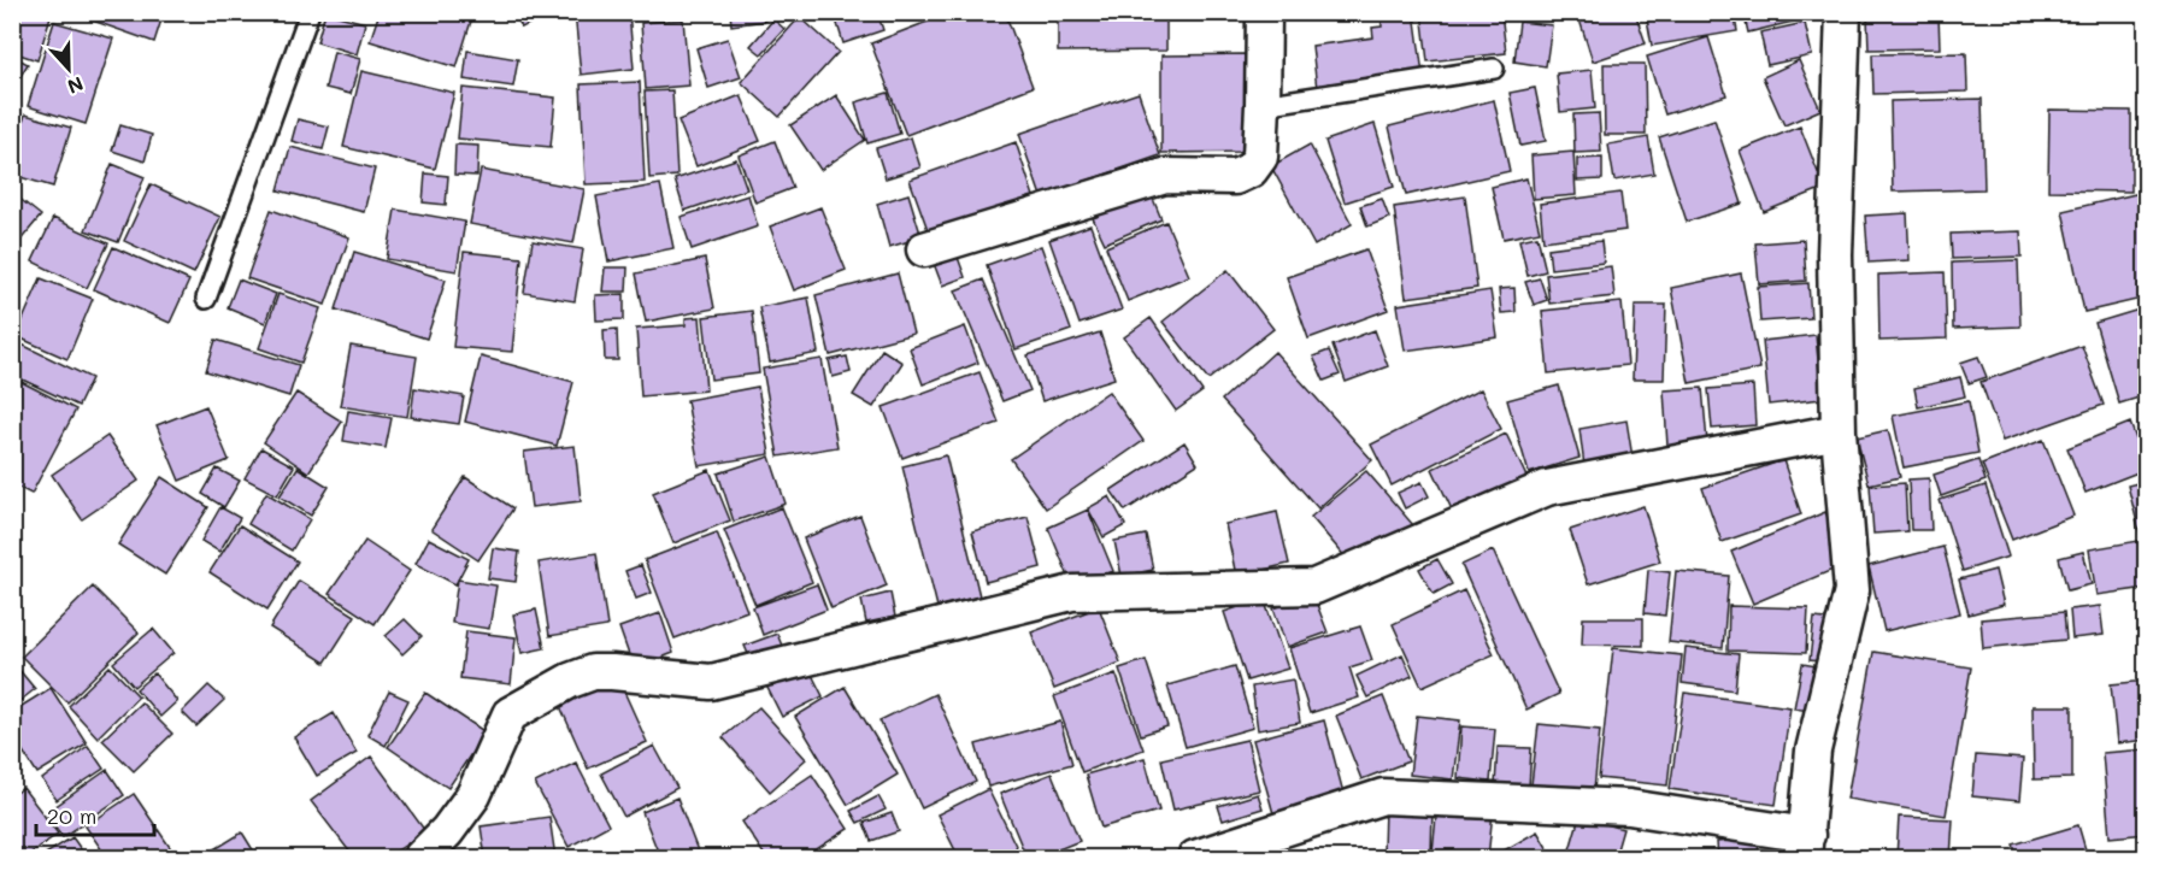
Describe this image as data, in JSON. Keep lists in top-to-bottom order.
{
  "scale_bar": "20 m",
  "north": "bottom"
}
